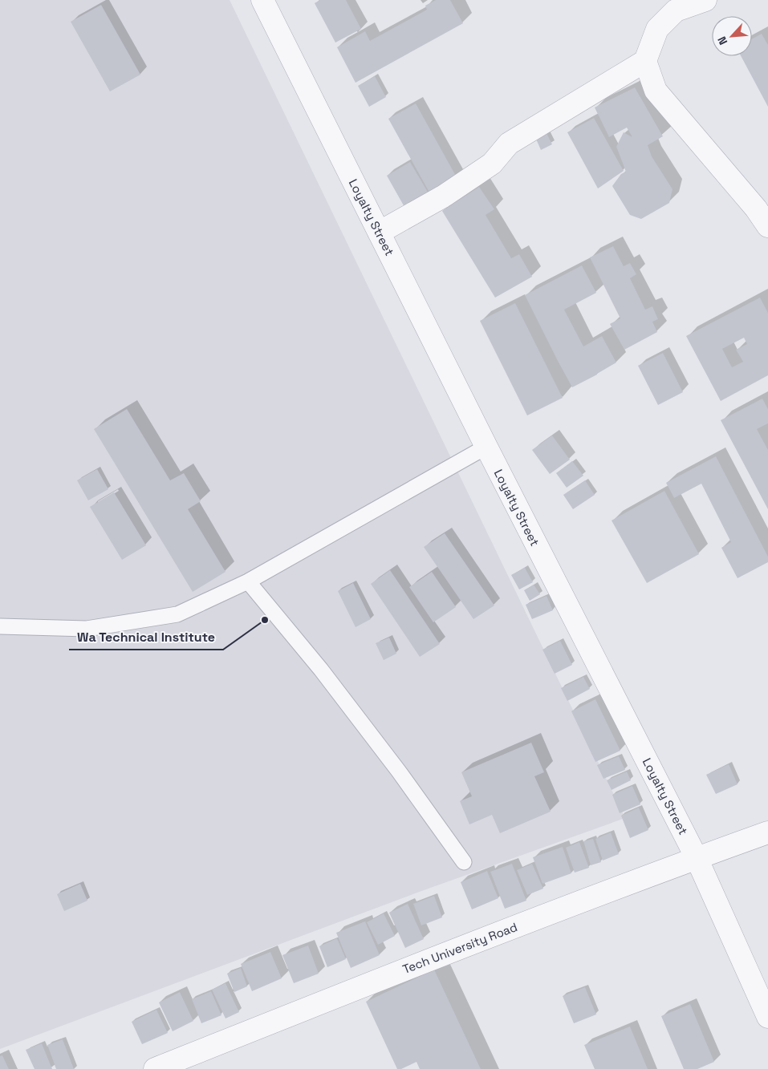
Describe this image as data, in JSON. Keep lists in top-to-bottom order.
{
  "streets": {
    "street": ["Loyalty Street", "Tech University Road"]
  },
  "crossings": [
    ["Loyalty Street", "Tech University Road"]
  ],
  "places": ["Wa Technical Institute"],
  "north": "bottom left"
}
